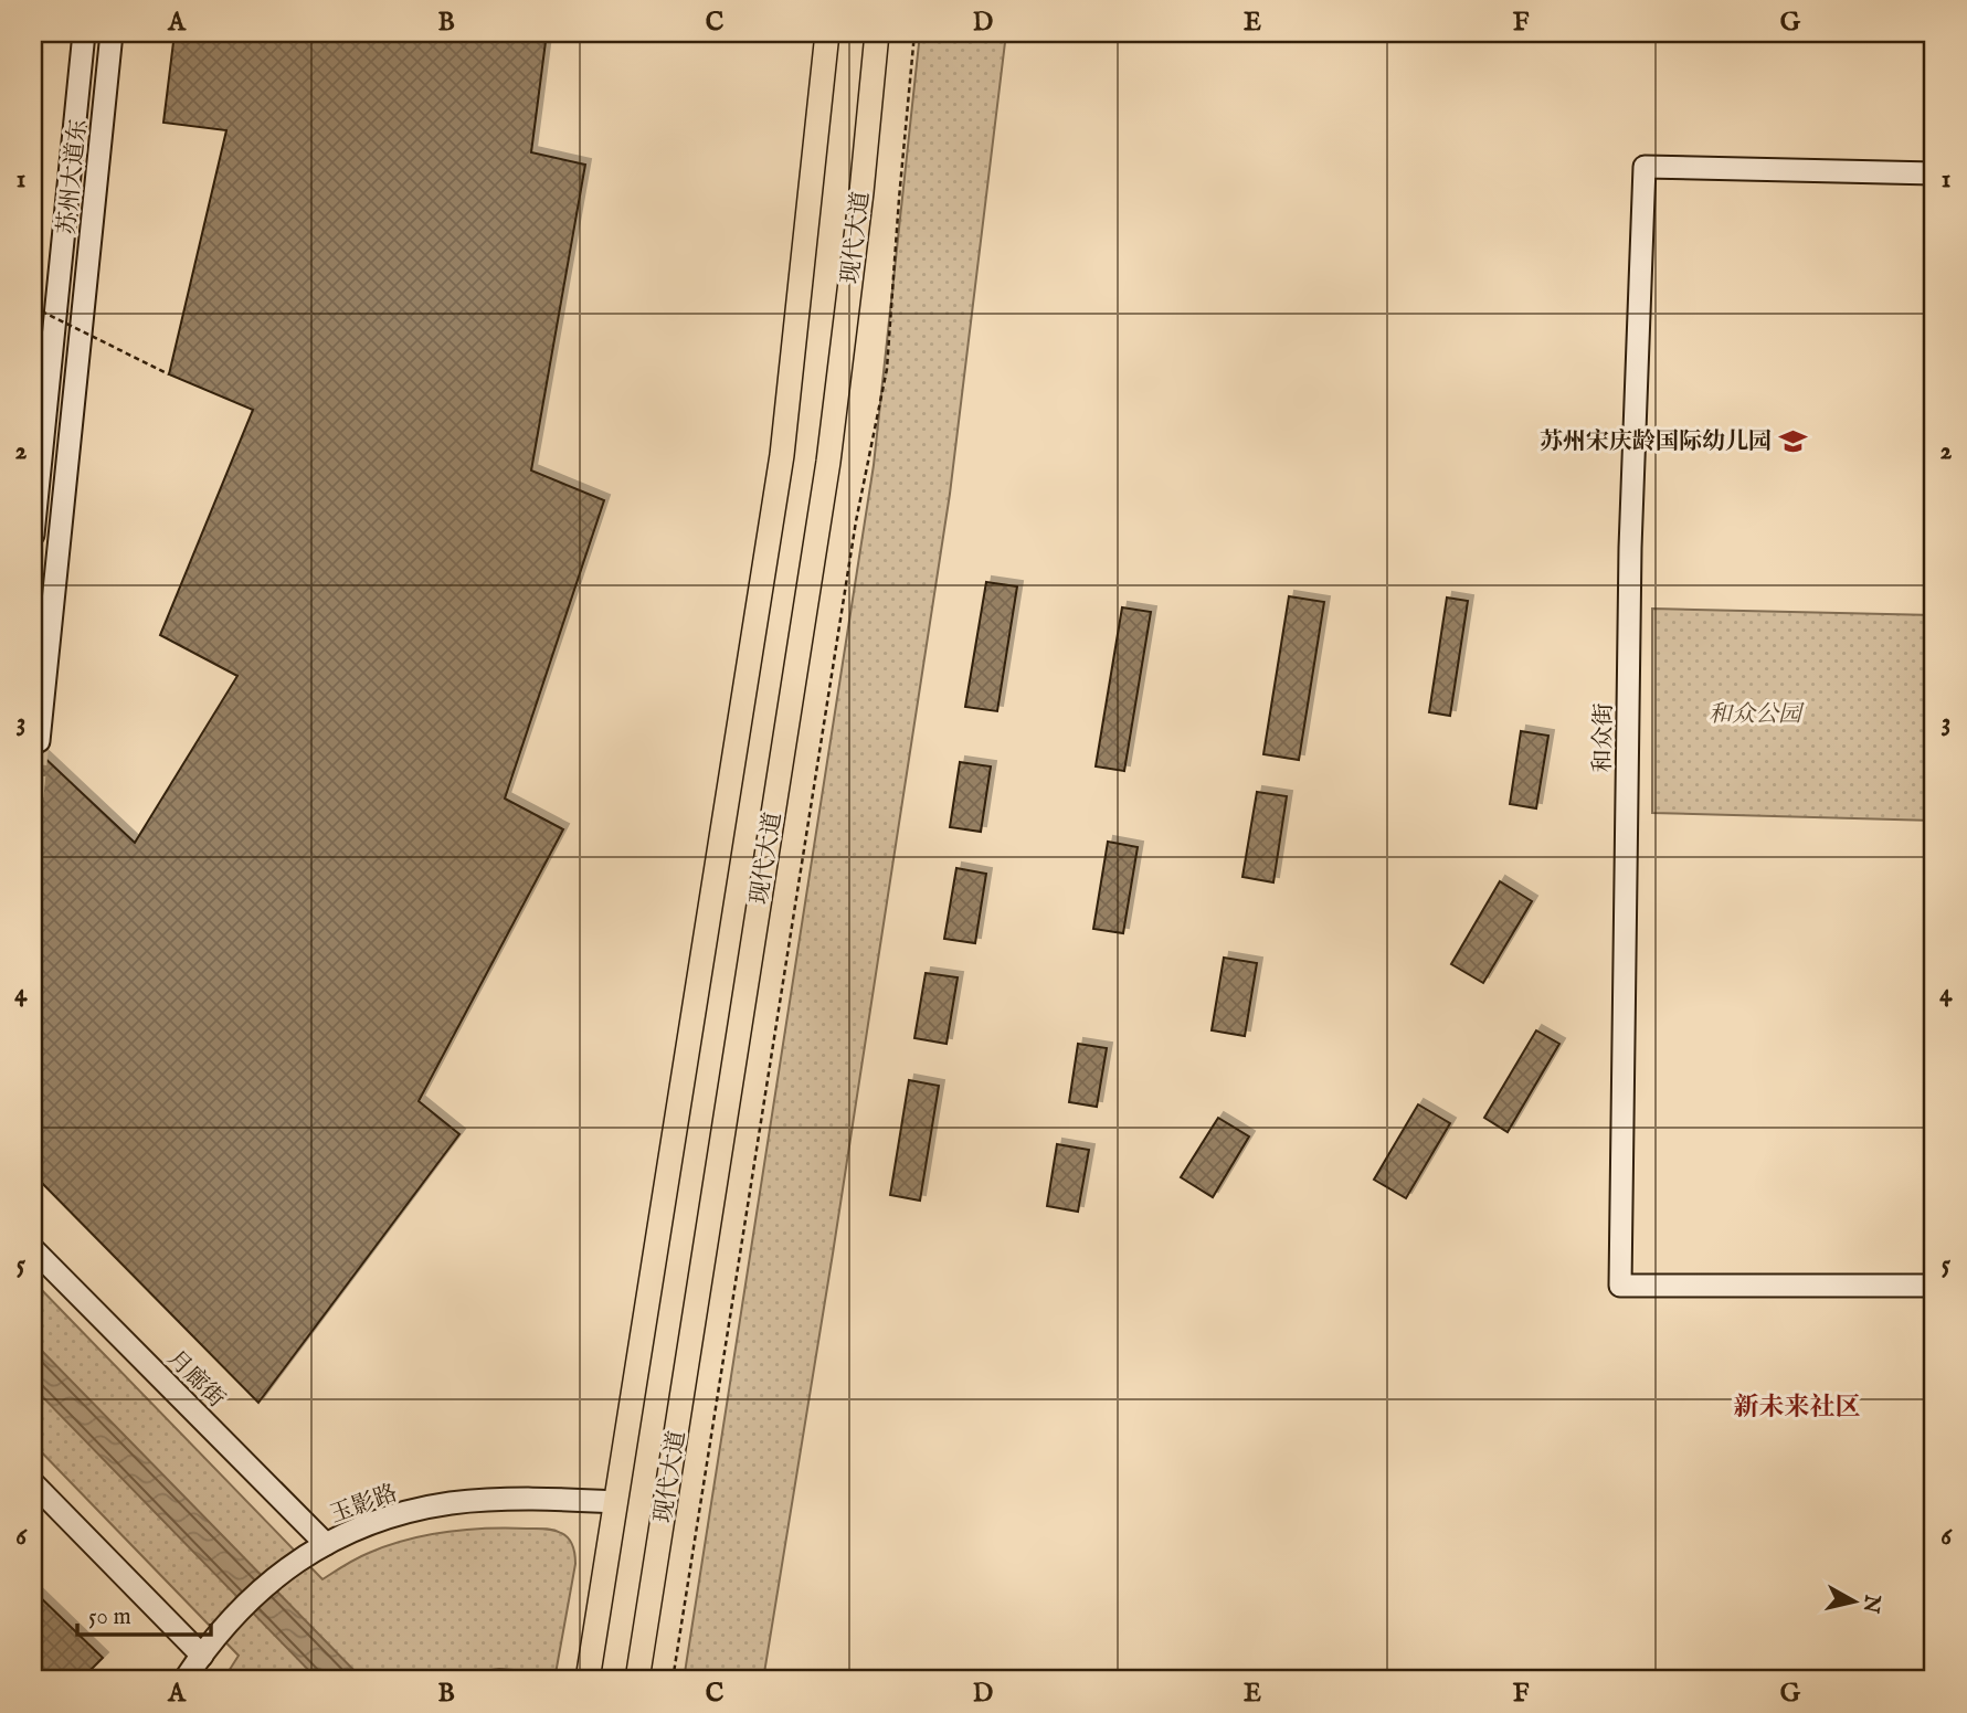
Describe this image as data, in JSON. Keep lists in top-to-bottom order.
{
  "streets": {
    "main road": ["现代大道"],
    "street": [
      "苏州大道东",
      "和众街",
      "月廊街",
      "玉影路"
    ]
  },
  "crossings": [
    ["现代大道", "玉影路"],
    ["月廊街", "玉影路"]
  ],
  "districts": ["新未来社区"],
  "parks": ["和众公园"],
  "places": {
    "school or university": ["苏州宋庆龄国际幼儿园"]
  },
  "scale_bar": "50 m",
  "north": "right",
  "grid": {
    "columns": [
      "A",
      "B",
      "C",
      "D",
      "E",
      "F",
      "G"
    ],
    "rows": [
      "1",
      "2",
      "3",
      "4",
      "5",
      "6"
    ]
  }
}
